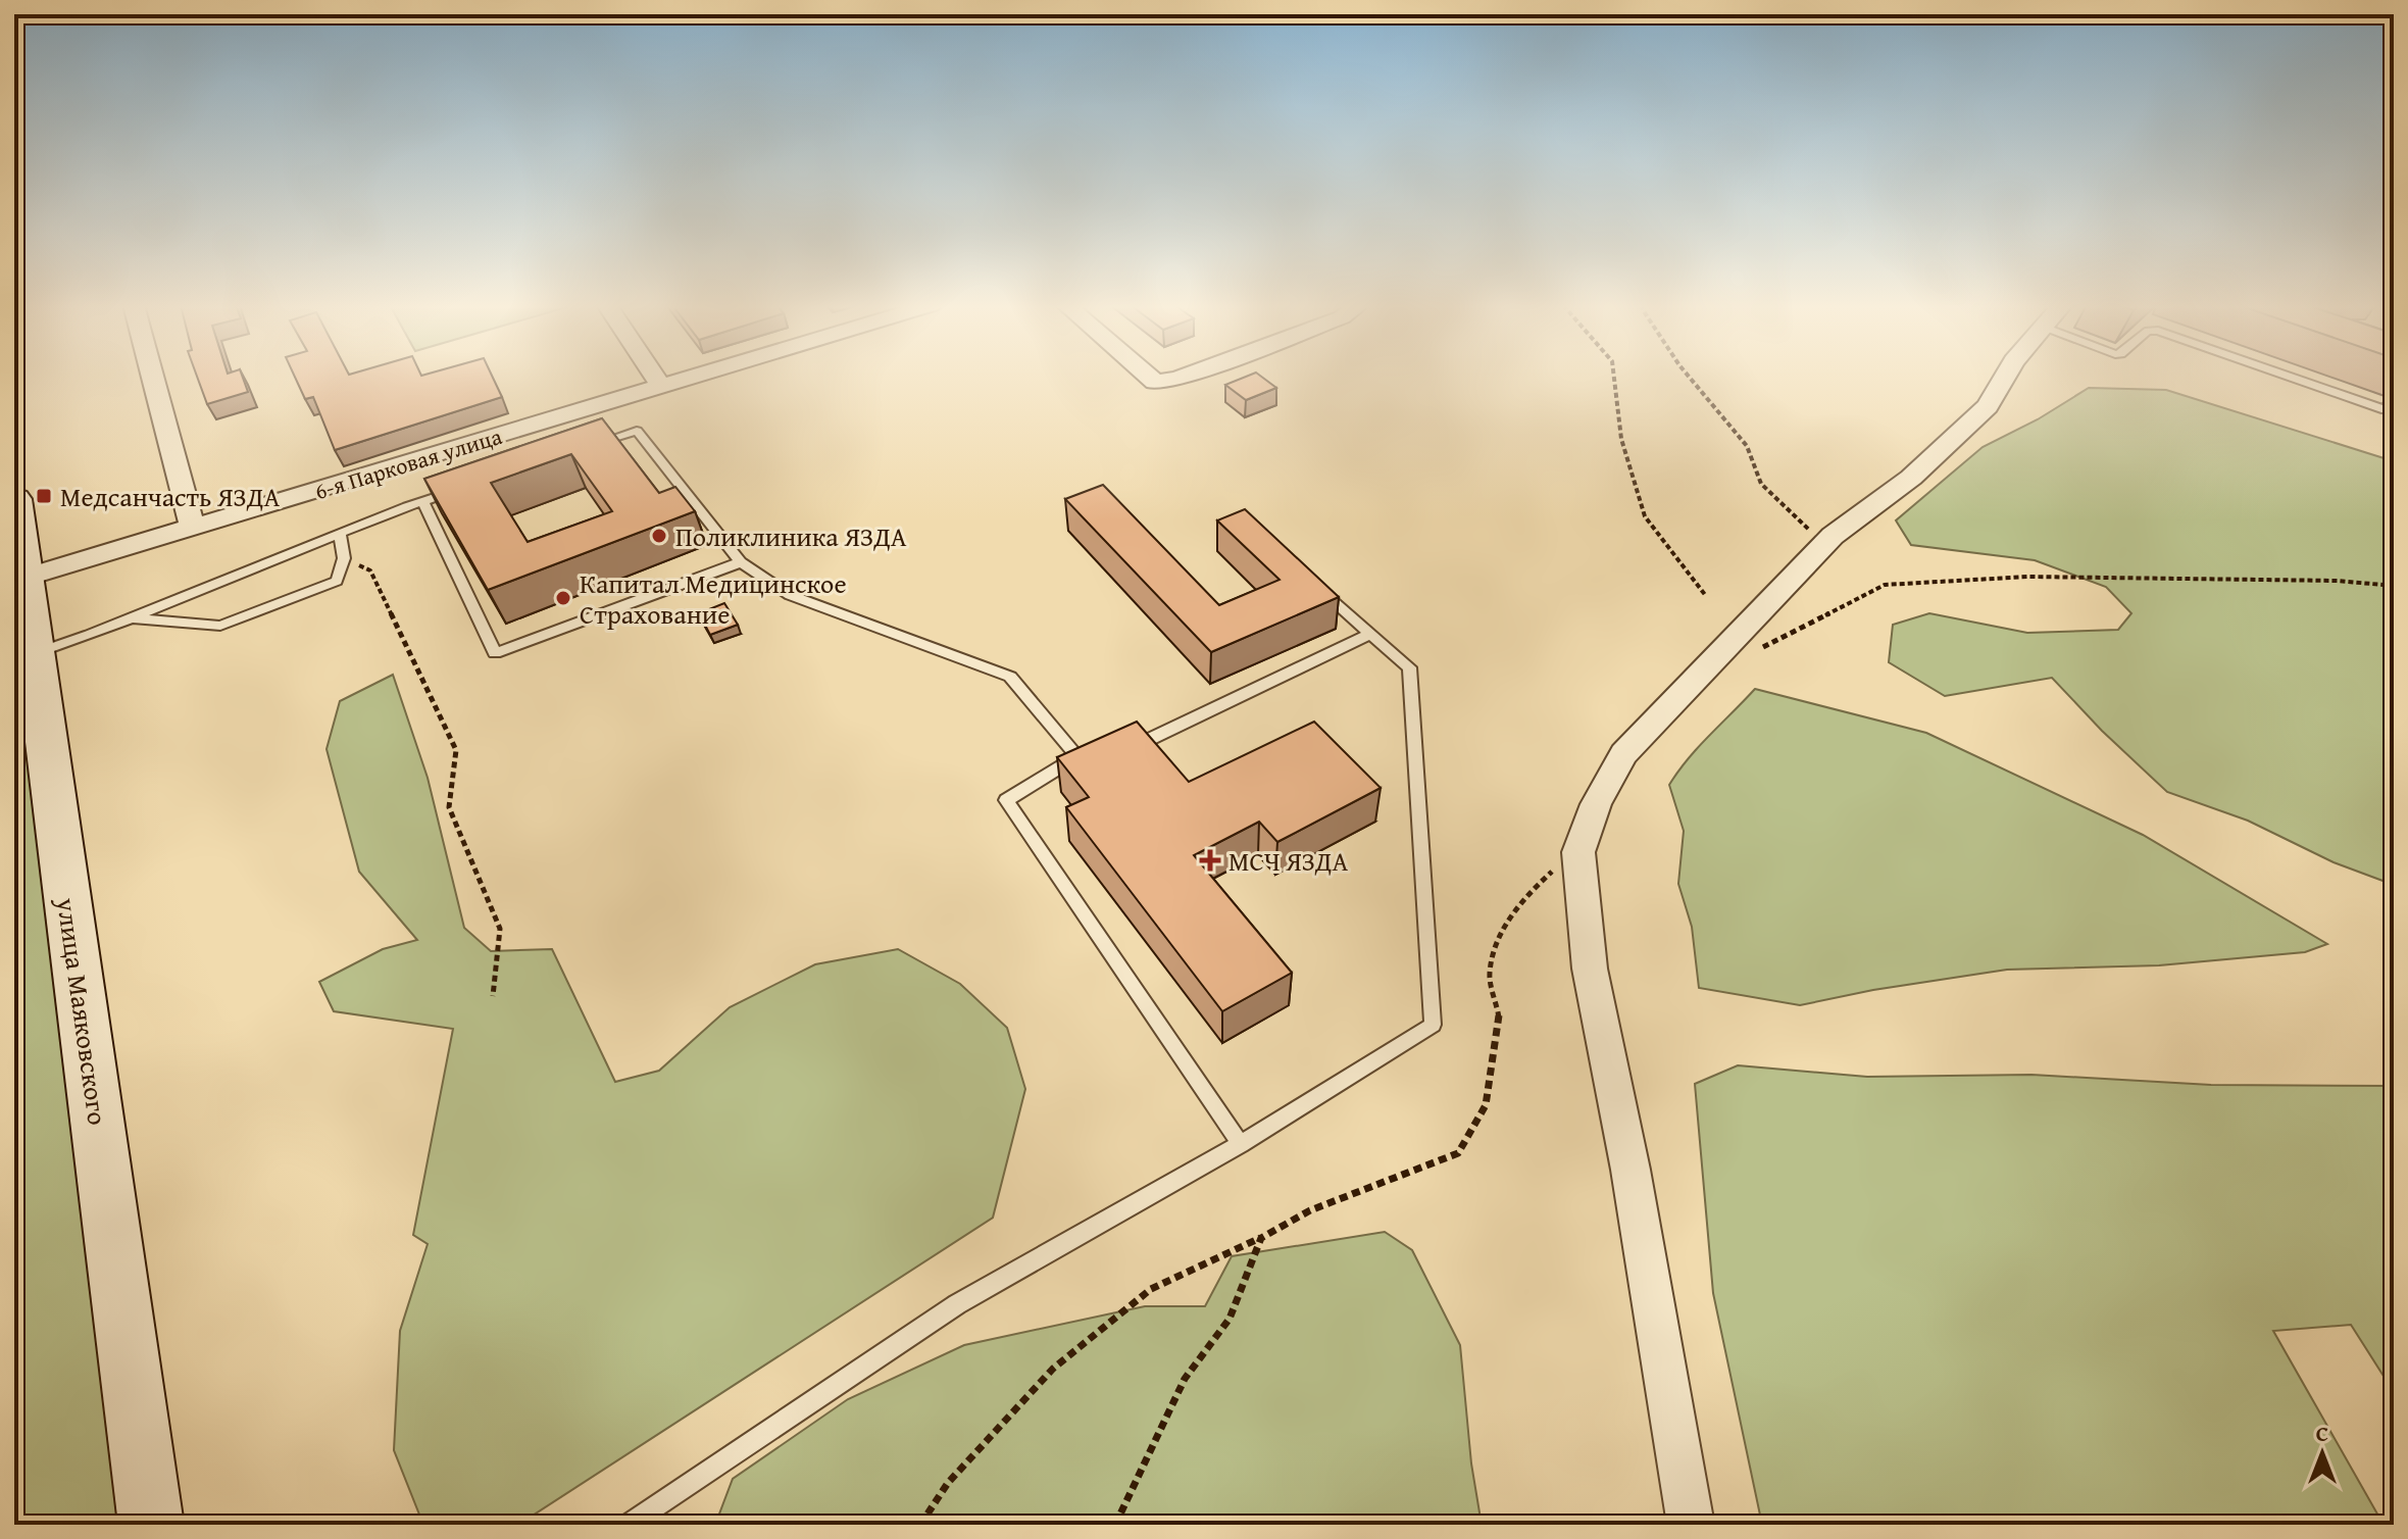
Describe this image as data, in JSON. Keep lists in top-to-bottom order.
{
  "streets": {
    "main road": ["улица Маяковского"],
    "street": ["6-я Парковая улица"]
  },
  "crossings": [
    ["6-я Парковая улица", "улица Маяковского"]
  ],
  "places": {
    "transit": ["Медсанчасть ЯЗДА"],
    "other": ["Поликлиника ЯЗДА", "Капитал Медицинское Страхование"],
    "health": ["МСЧ ЯЗДА"]
  },
  "north": "top"
}
